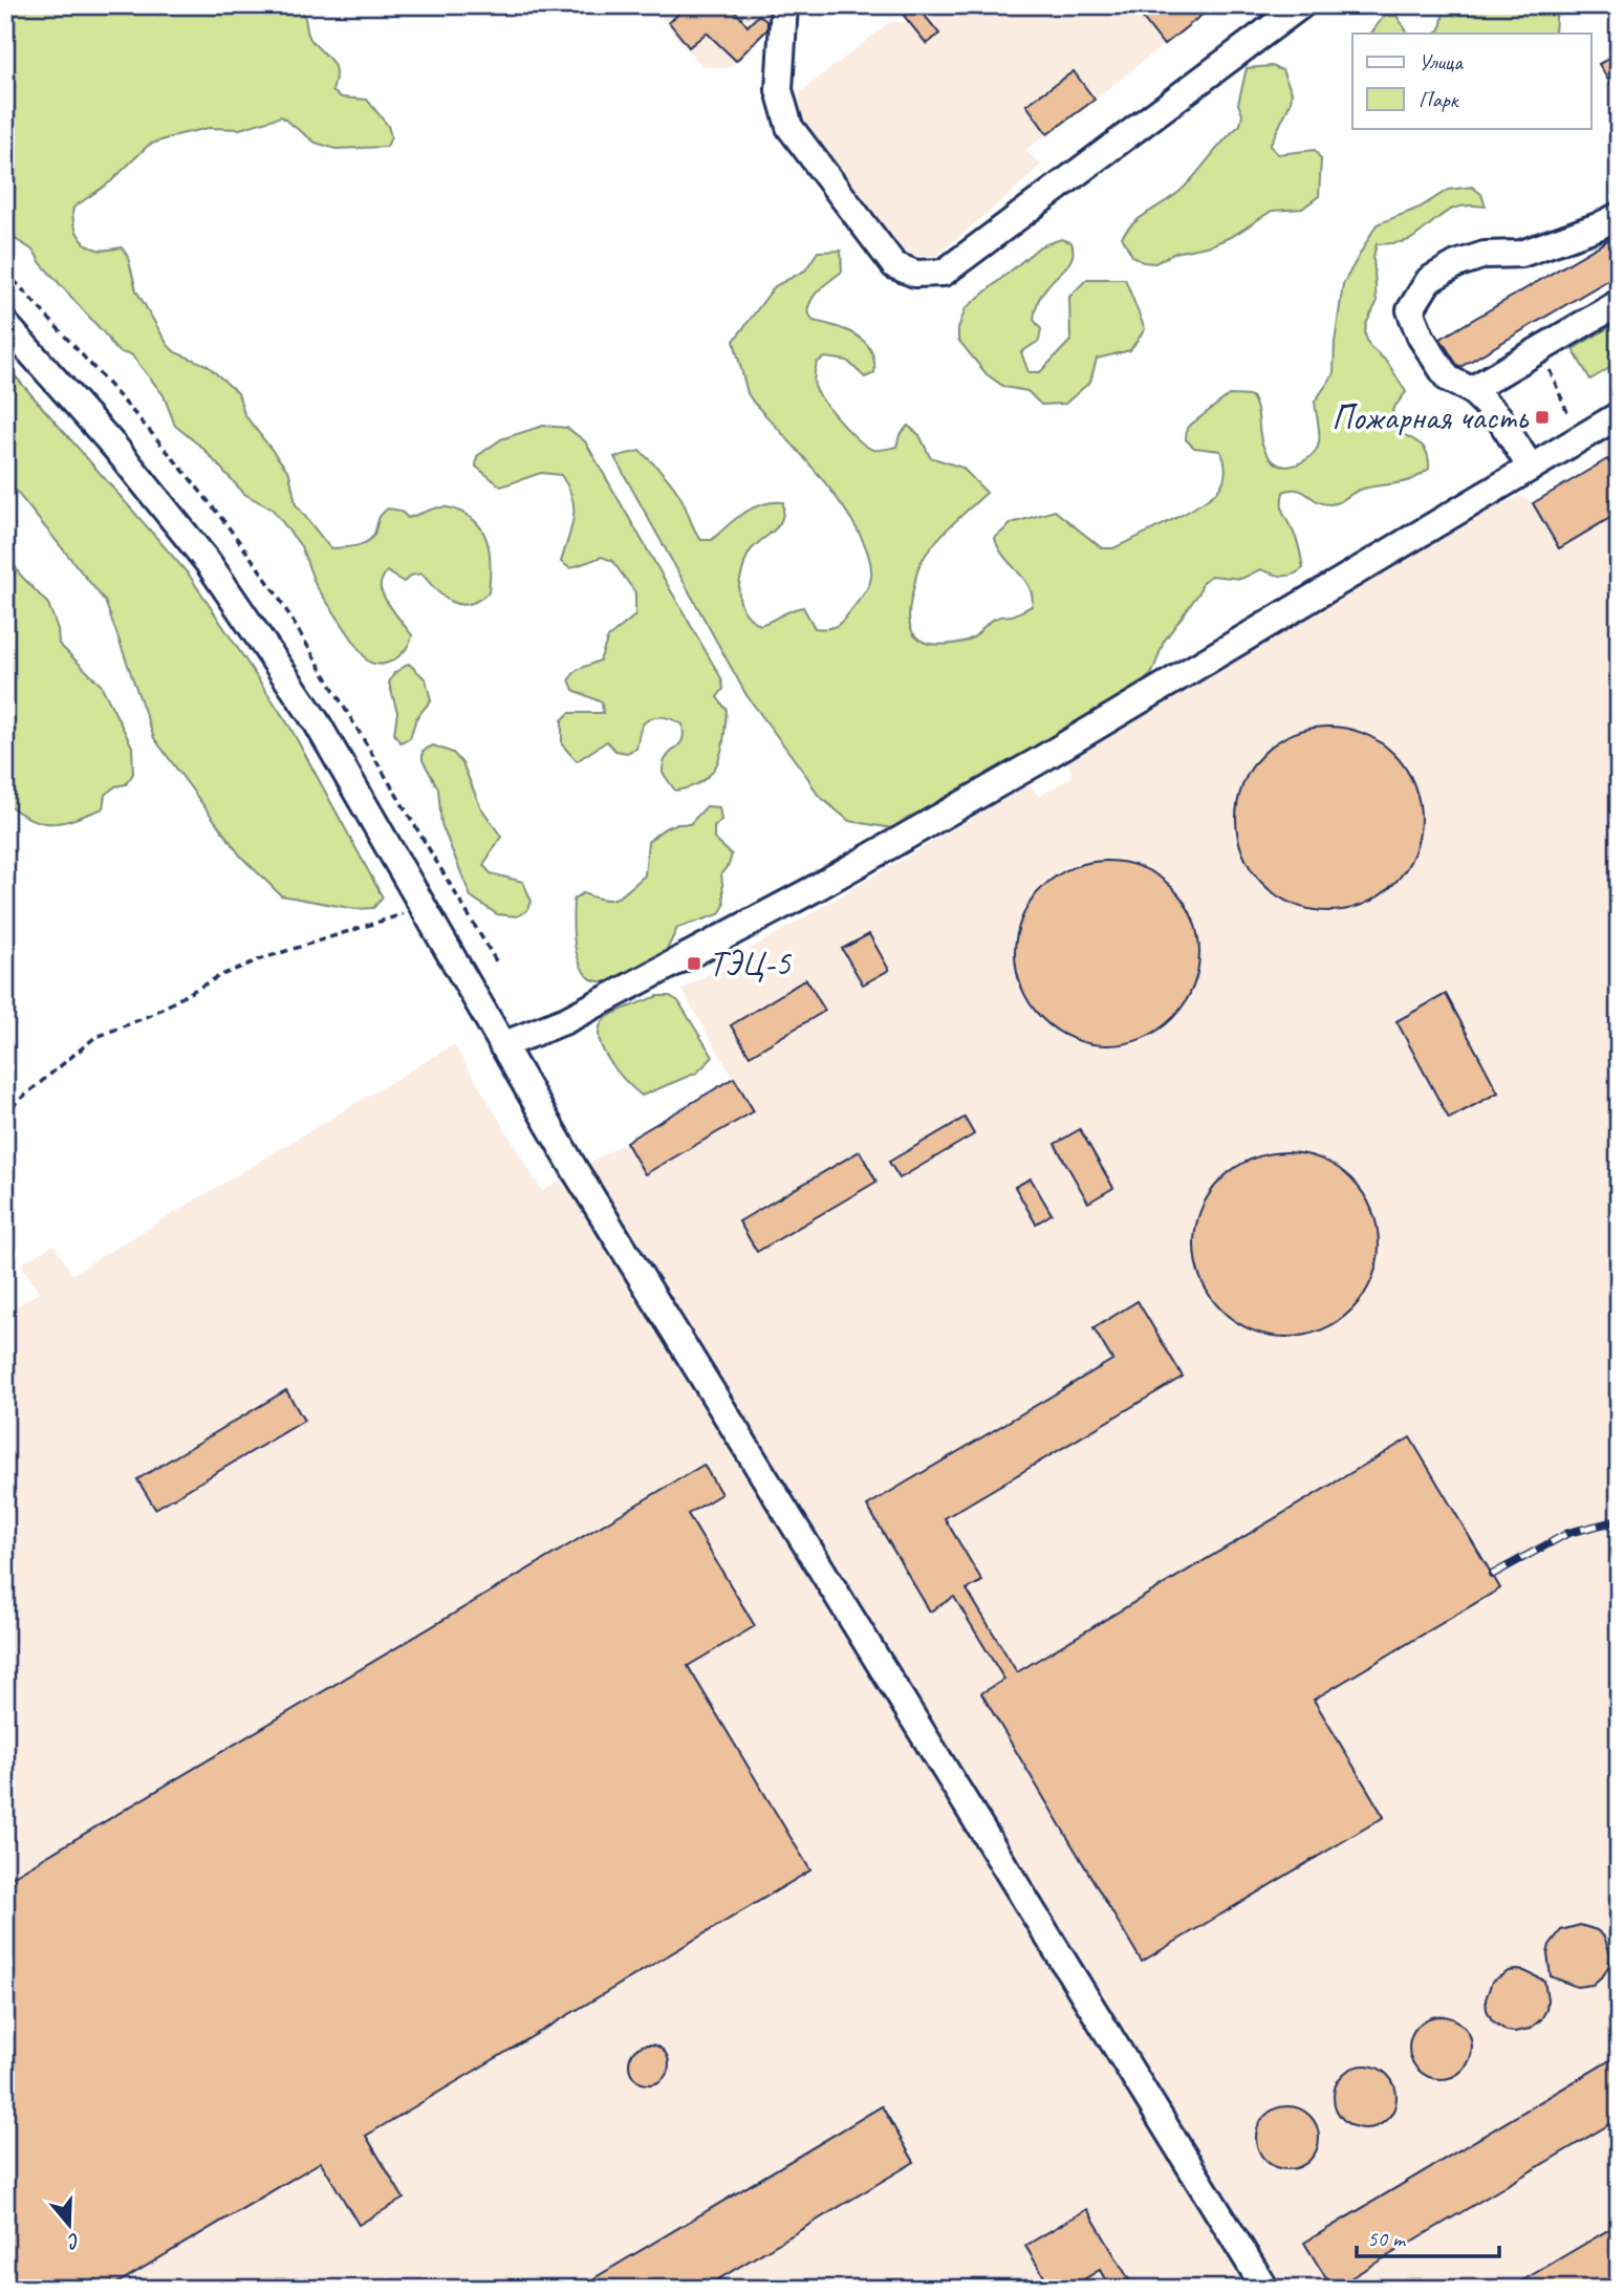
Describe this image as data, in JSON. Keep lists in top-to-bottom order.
{
  "places": {
    "transit": ["Пожарная часть", "ТЭЦ-5"]
  },
  "legend": ["Улица", "Парк"],
  "scale_bar": "50 m",
  "north": "bottom"
}
